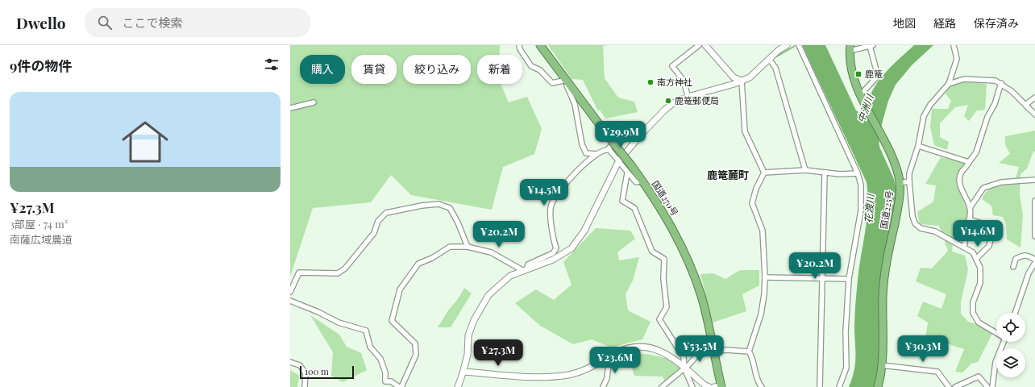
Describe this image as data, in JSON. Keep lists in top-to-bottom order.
{
  "streets": {
    "highway": ["国道270号", "国道225号"]
  },
  "districts": ["鹿篭麓町"],
  "water": ["中洲川", "花渡川"],
  "places": {
    "transit": ["鹿篭"],
    "other": ["南方神社", "鹿篭郵便局"]
  },
  "scale_bar": "100 m",
  "page": {
    "header": "Dwello",
    "search": "ここで検索",
    "nav": ["地図", "経路", "保存済み"],
    "heading": "9件の物件",
    "chip": [
      "購入",
      "賃貸",
      "絞り込み",
      "新着"
    ],
    "list": [
      {
        "name": "¥27.3M",
        "note": "3部屋 · 74 m² · 南薩広域農道"
      }
    ],
    "price": [
      "¥29.9M",
      "¥14.5M",
      "¥14.6M",
      "¥20.2M",
      "¥20.2M",
      "¥53.5M",
      "¥30.3M",
      "¥27.3M",
      "¥23.6M"
    ],
    "scale": "100 m"
  }
}
